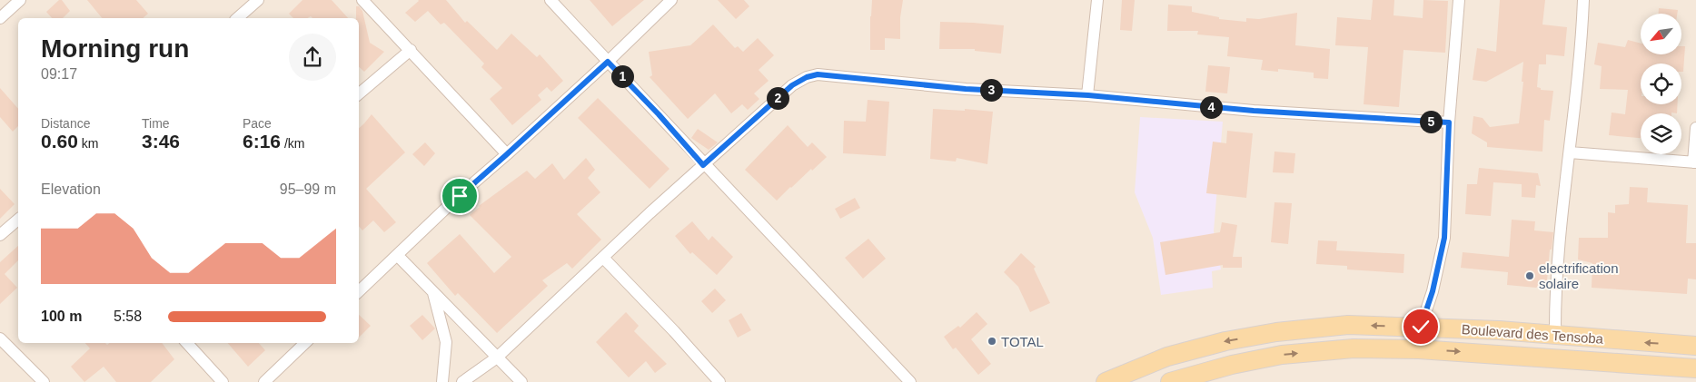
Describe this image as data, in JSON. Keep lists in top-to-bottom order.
{
  "streets": {
    "main road": ["Boulevard des Tensoba"]
  },
  "places": ["electrification solaire", "TOTAL"],
  "north": "bottom left",
  "page": {
    "heading": ["Morning run", "09:17"],
    "pins": [
      "1",
      "3",
      "2",
      "4",
      "5"
    ],
    "stats": [
      ["Distance", "0.60 km"],
      ["Time", "3:46"],
      ["Pace", "6:16 /km"]
    ],
    "chart": ["Elevation", "95–99 m"],
    "list": [
      {
        "name": "100 m",
        "note": "5:58"
      }
    ]
  }
}
